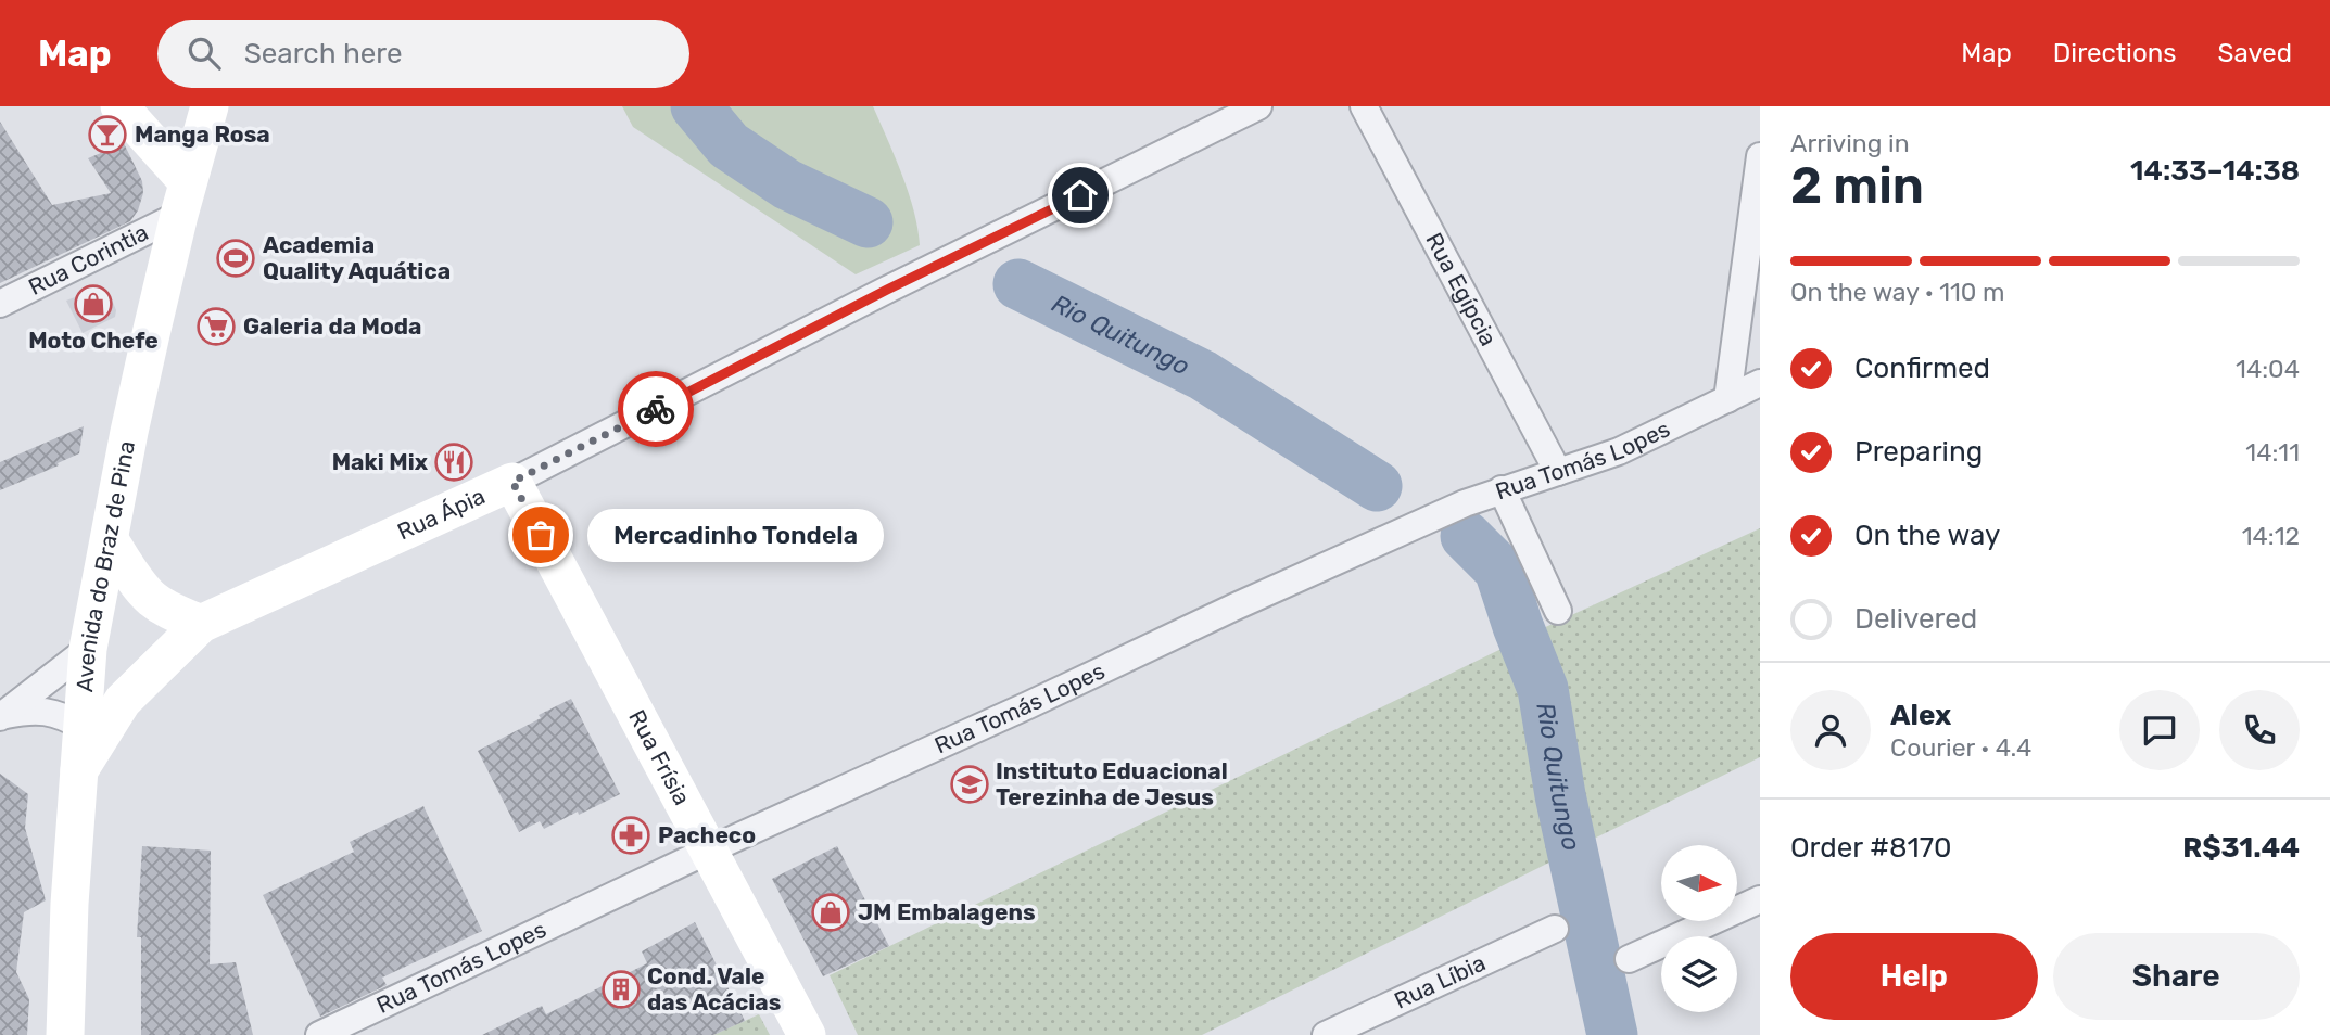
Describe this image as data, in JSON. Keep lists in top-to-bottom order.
{
  "streets": {
    "main road": ["Rua Ápia", "Avenida do Braz de Pina", "Rua Frísia"],
    "street": [
      "Rua Corintia",
      "Rua Egípcia",
      "Rua Tomás Lopes",
      "Rua Líbia"
    ]
  },
  "crossings": [
    ["Rua Corintia", "Avenida do Braz de Pina"],
    ["Rua Egípcia", "Rua Tomás Lopes"],
    ["Rua Tomás Lopes", "Rua Frísia"],
    ["Rua Ápia", "Avenida do Braz de Pina"],
    ["Rua Ápia", "Rua Frísia"]
  ],
  "water": ["Rio Quitungo"],
  "places": {
    "bar": ["Manga Rosa"],
    "sports": ["Academia Quality Aquática"],
    "shop": ["Moto Chefe", "JM Embalagens"],
    "supermarket": ["Galeria da Moda"],
    "restaurant": ["Maki Mix"],
    "other": ["Mercadinho Tondela"],
    "school or university": ["Instituto Eduacional Terezinha de Jesus"],
    "pharmacy": ["Pacheco"],
    "building": ["Cond. Vale das Acácias"]
  },
  "north": "right",
  "page": {
    "header": "Map",
    "search": "Search here",
    "nav": ["Map", "Directions", "Saved"],
    "heading": ["2 min", "Arriving in", "14:33–14:38"],
    "panel": [
      "Alex",
      "Courier · 4.4",
      "Order #8170",
      "R$31.44"
    ],
    "bar": "On the way · 110 m",
    "list": [
      ["Confirmed", "14:04"],
      ["Preparing", "14:11"],
      ["On the way", "14:12"],
      "Delivered"
    ],
    "bubble": "Mercadinho Tondela",
    "buttons": ["Help", "Share"]
  }
}
